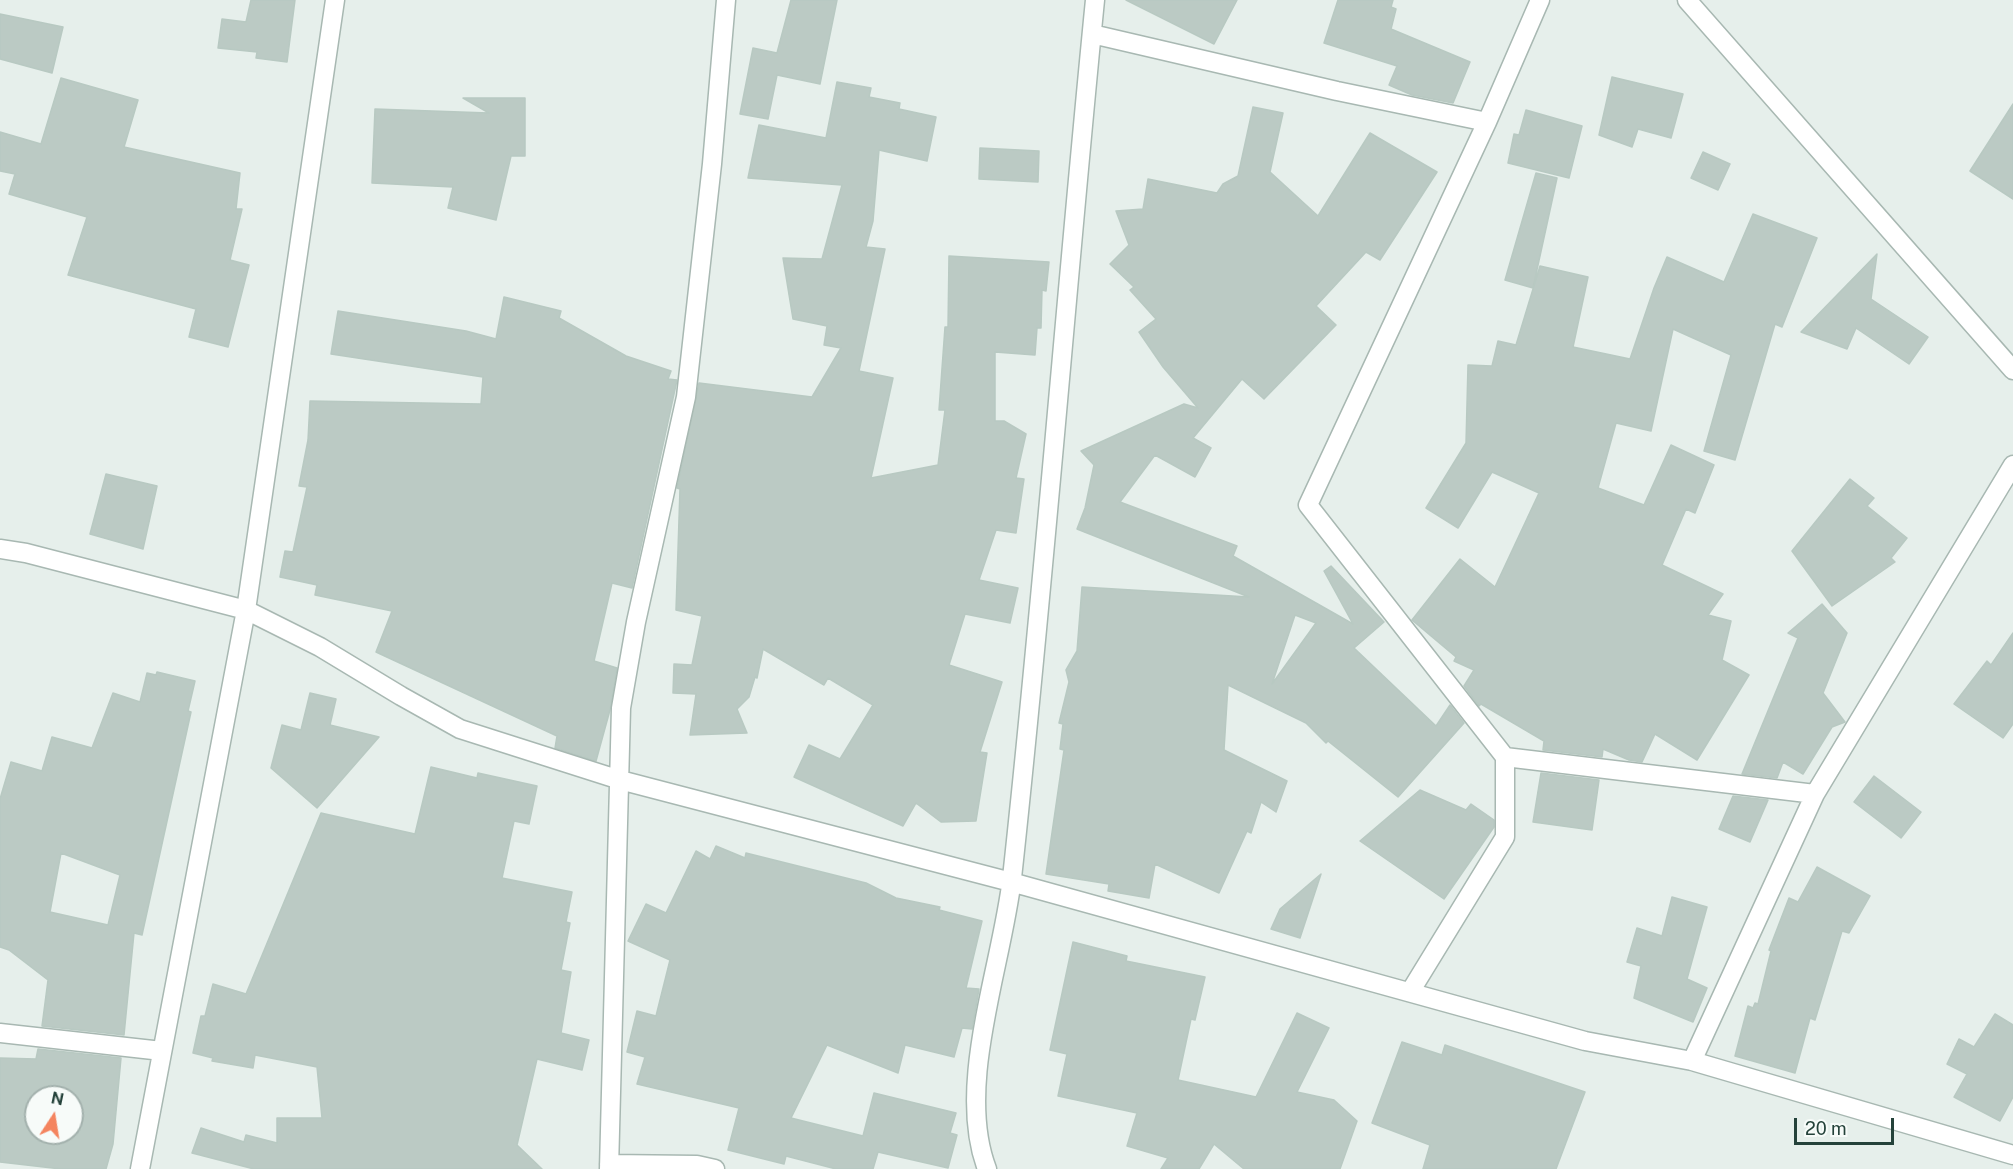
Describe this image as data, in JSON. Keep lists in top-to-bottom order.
{
  "scale_bar": "20 m",
  "north": "top"
}
